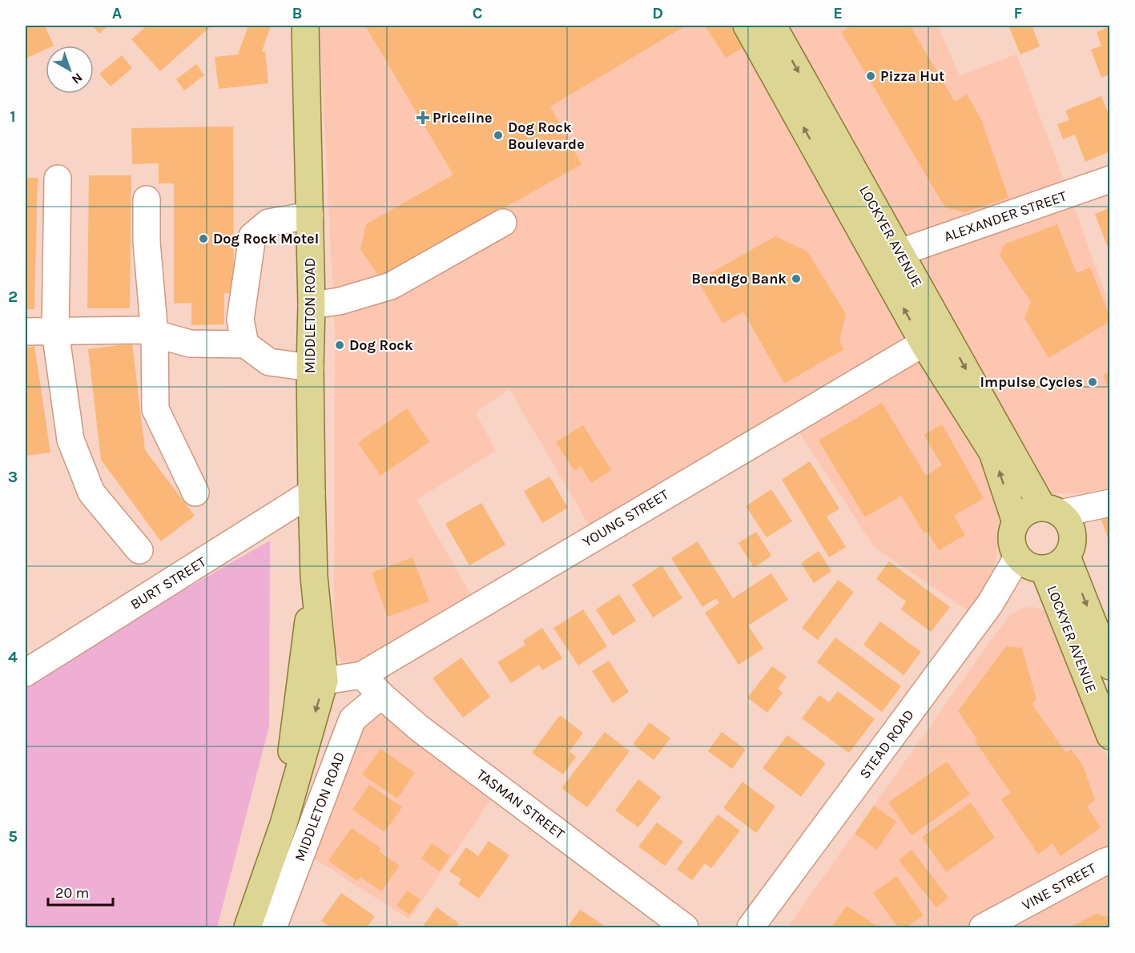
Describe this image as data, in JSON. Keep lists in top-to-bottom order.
{
  "streets": {
    "main road": ["LOCKYER AVENUE", "MIDDLETON ROAD"],
    "street": [
      "ALEXANDER STREET",
      "YOUNG STREET",
      "BURT STREET",
      "STEAD ROAD",
      "TASMAN STREET",
      "VINE STREET"
    ]
  },
  "crossings": [
    ["ALEXANDER STREET", "LOCKYER AVENUE"],
    ["LOCKYER AVENUE", "YOUNG STREET"],
    ["LOCKYER AVENUE", "STEAD ROAD"],
    ["MIDDLETON ROAD", "YOUNG STREET"],
    ["MIDDLETON ROAD", "BURT STREET"],
    ["MIDDLETON ROAD", "TASMAN STREET"],
    ["YOUNG STREET", "TASMAN STREET"]
  ],
  "places": {
    "other": [
      "Pizza Hut",
      "Dog Rock Boulevarde",
      "Dog Rock Motel",
      "Bendigo Bank",
      "Dog Rock",
      "Impulse Cycles"
    ],
    "health": ["Priceline"]
  },
  "scale_bar": "20 m",
  "north": "bottom right",
  "grid": {
    "columns": [
      "A",
      "B",
      "C",
      "D",
      "E",
      "F"
    ],
    "rows": [
      "1",
      "2",
      "3",
      "4",
      "5"
    ]
  }
}
